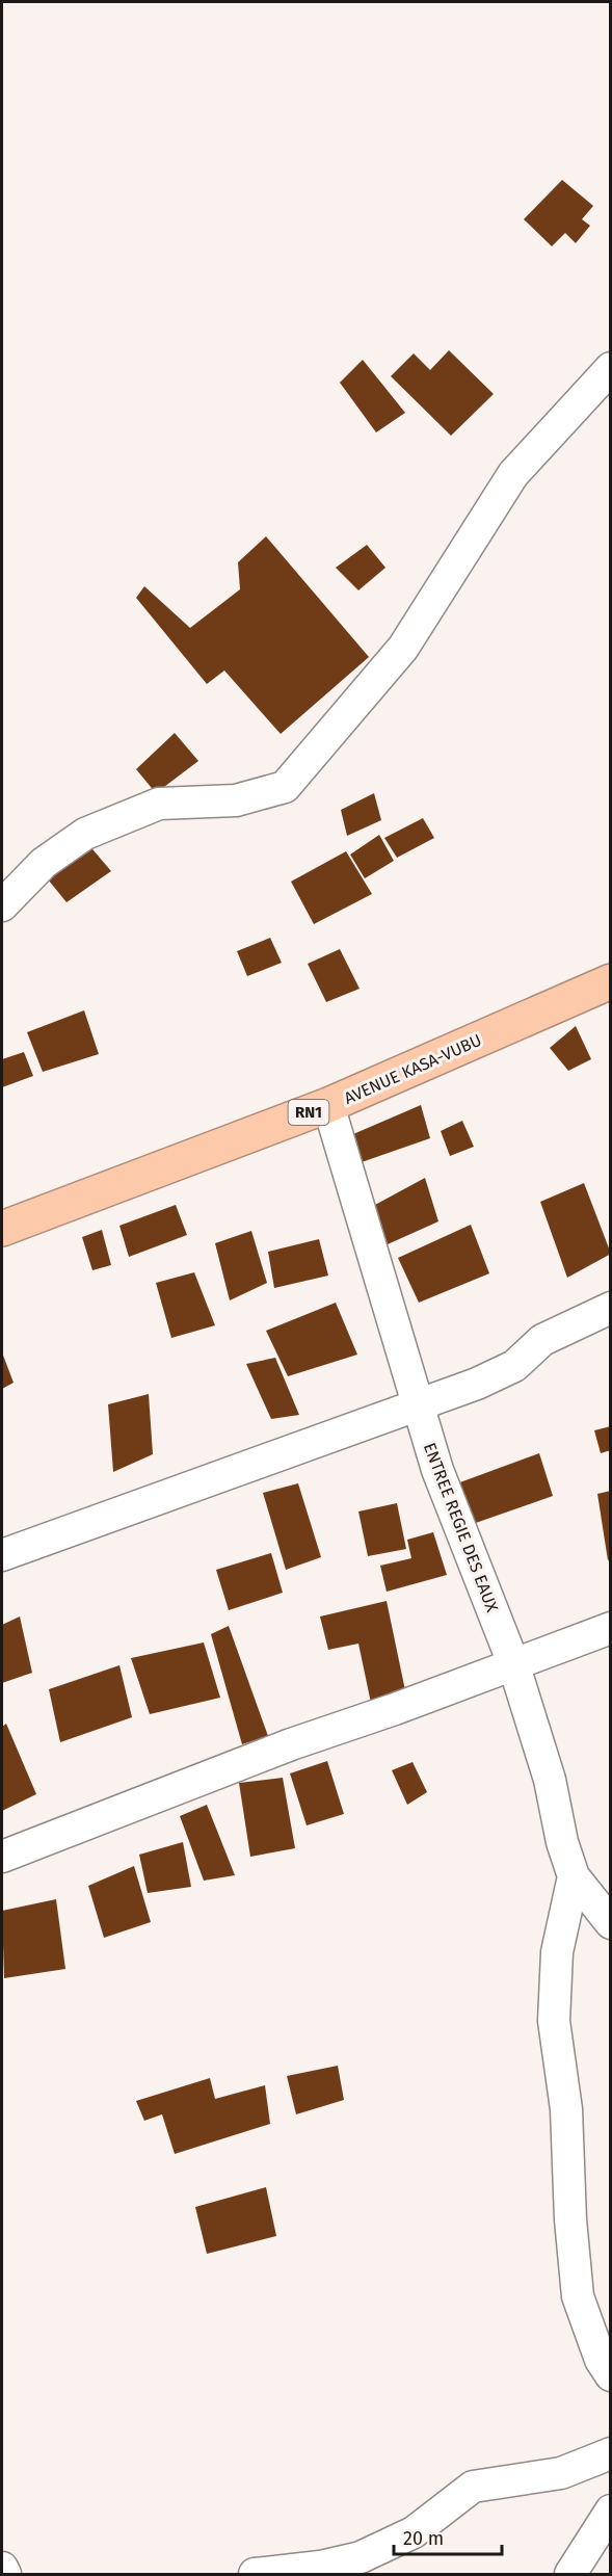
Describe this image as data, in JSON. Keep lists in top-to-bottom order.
{
  "streets": {
    "highway": ["AVENUE KASA-VUBU", "RN1"],
    "street": ["ENTREE REGIE DES EAUX"]
  },
  "crossings": [
    ["AVENUE KASA-VUBU", "ENTREE REGIE DES EAUX"]
  ],
  "scale_bar": "20 m"
}
